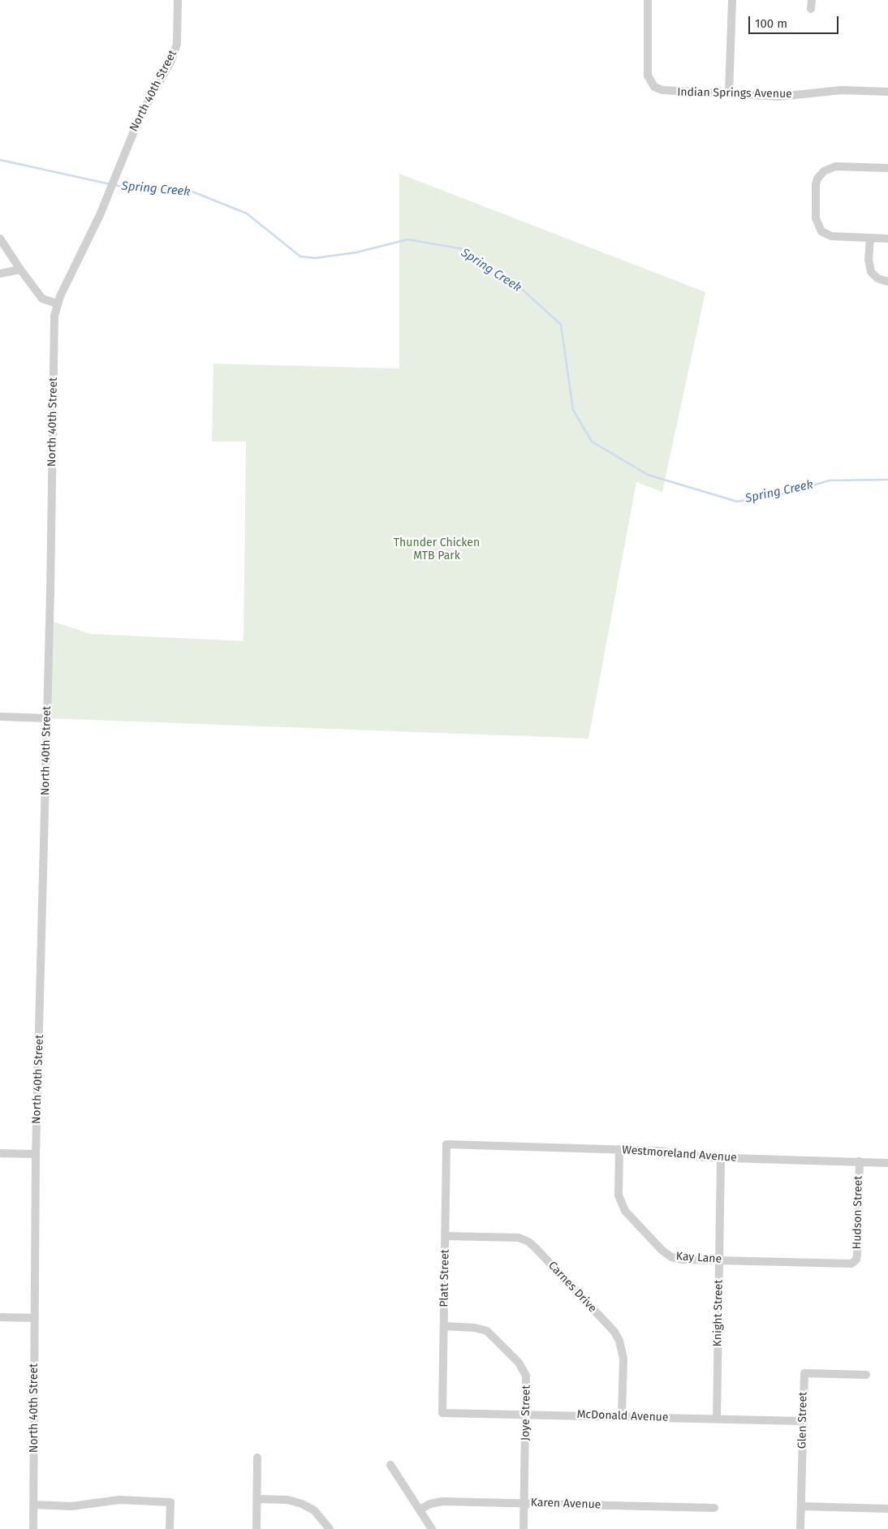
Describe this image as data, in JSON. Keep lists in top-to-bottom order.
{
  "streets": {
    "street": [
      "North 40th Street",
      "Indian Springs Avenue",
      "Westmoreland Avenue",
      "Hudson Street",
      "Kay Lane",
      "Platt Street",
      "Carnes Drive",
      "Knight Street",
      "Joye Street",
      "McDonald Avenue",
      "Glen Street",
      "Karen Avenue"
    ]
  },
  "crossings": [
    ["Westmoreland Avenue", "Hudson Street"],
    ["Westmoreland Avenue", "Kay Lane"],
    ["Westmoreland Avenue", "Platt Street"],
    ["Westmoreland Avenue", "Knight Street"],
    ["Hudson Street", "Kay Lane"],
    ["Kay Lane", "Knight Street"],
    ["Platt Street", "Carnes Drive"],
    ["Platt Street", "Joye Street"],
    ["Platt Street", "McDonald Avenue"],
    ["Carnes Drive", "McDonald Avenue"],
    ["Knight Street", "McDonald Avenue"],
    ["Joye Street", "McDonald Avenue"],
    ["Joye Street", "Karen Avenue"],
    ["McDonald Avenue", "Glen Street"]
  ],
  "water": ["Spring Creek"],
  "parks": ["Thunder Chicken MTB Park"],
  "scale_bar": "100 m"
}
